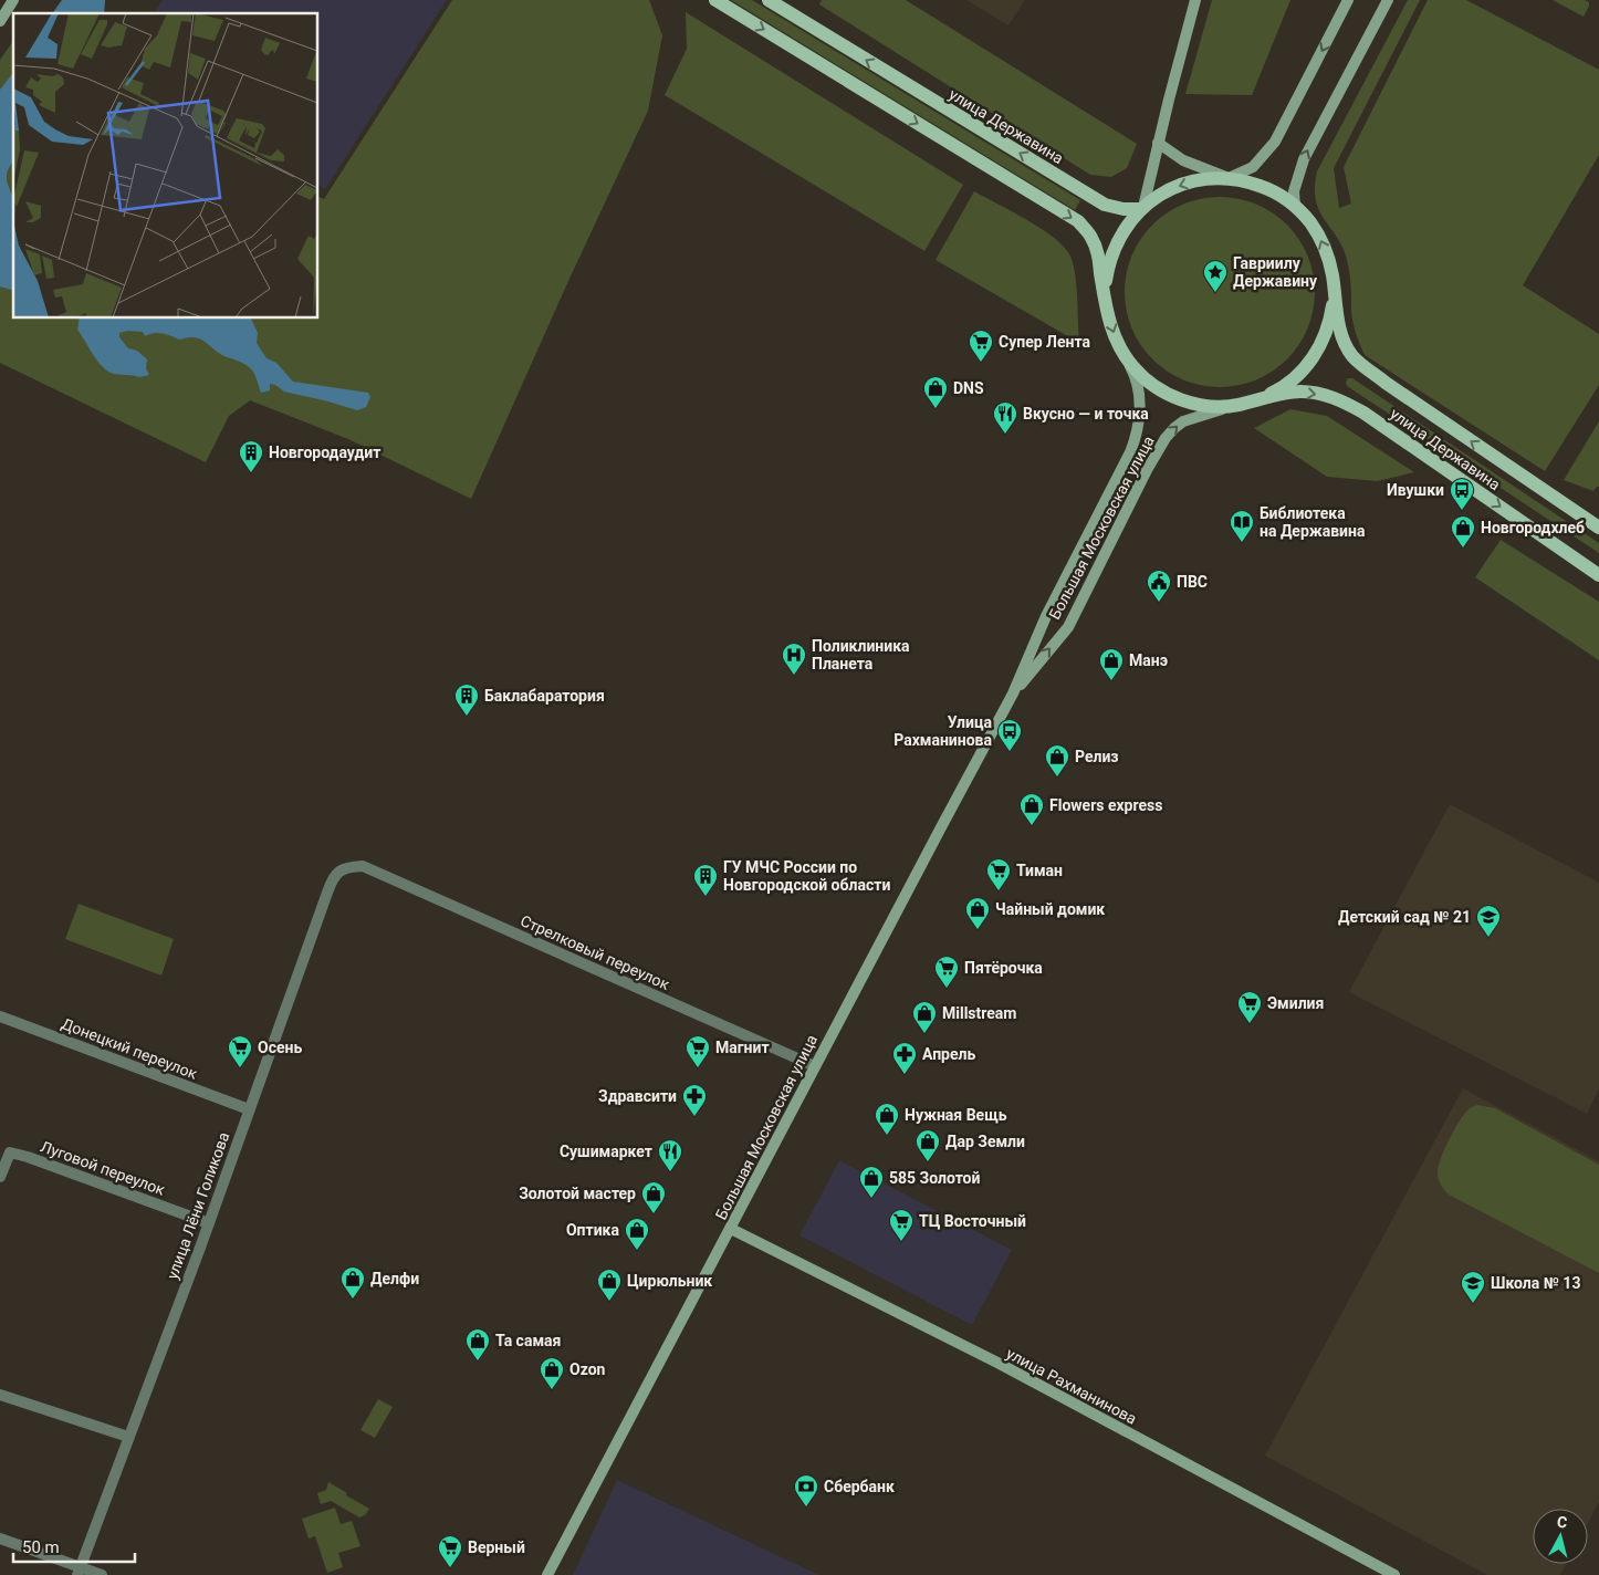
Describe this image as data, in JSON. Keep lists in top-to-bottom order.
{
  "streets": {
    "main road": ["улица Державина", "Большая Московская улица", "улица Рахманинова"],
    "street": [
      "Стрелковый переулок",
      "Донецкий переулок",
      "Луговой переулок",
      "улица Лёни Голикова"
    ]
  },
  "crossings": [
    ["улица Державина", "Большая Московская улица"],
    ["Большая Московская улица", "Стрелковый переулок"],
    ["Большая Московская улица", "улица Рахманинова"],
    ["Стрелковый переулок", "улица Лёни Голикова"],
    ["Донецкий переулок", "улица Лёни Голикова"],
    ["Луговой переулок", "улица Лёни Голикова"]
  ],
  "places": {
    "place": ["Гавриилу Державину"],
    "supermarket": [
      "Супер Лента",
      "Тиман",
      "Пятёрочка",
      "Эмилия",
      "Осень",
      "Магнит",
      "ТЦ Восточный",
      "Верный"
    ],
    "shop": [
      "DNS",
      "Новгородхлеб",
      "Манэ",
      "Релиз",
      "Flowers express",
      "Чайный домик",
      "Millstream",
      "Нужная Вещь",
      "Дар Земли",
      "585 Золотой",
      "Золотой мастер",
      "Оптика",
      "Делфи",
      "Цирюльник",
      "Та самая",
      "Ozon"
    ],
    "restaurant": ["Вкусно — и точка", "Сушимаркет"],
    "building": ["Новгородаудит", "Баклабаратория", "ГУ МЧС России по Новгородской области"],
    "bus stop": ["Ивушки", "Улица Рахманинова"],
    "library": ["Библиотека на Державина"],
    "public building": ["ПВС"],
    "hospital": ["Поликлиника Планета"],
    "school or university": ["Детский сад № 21", "Школа № 13"],
    "pharmacy": ["Апрель", "Здравсити"],
    "bank": ["Сбербанк"]
  },
  "scale_bar": "50 m",
  "north": "top"
}
